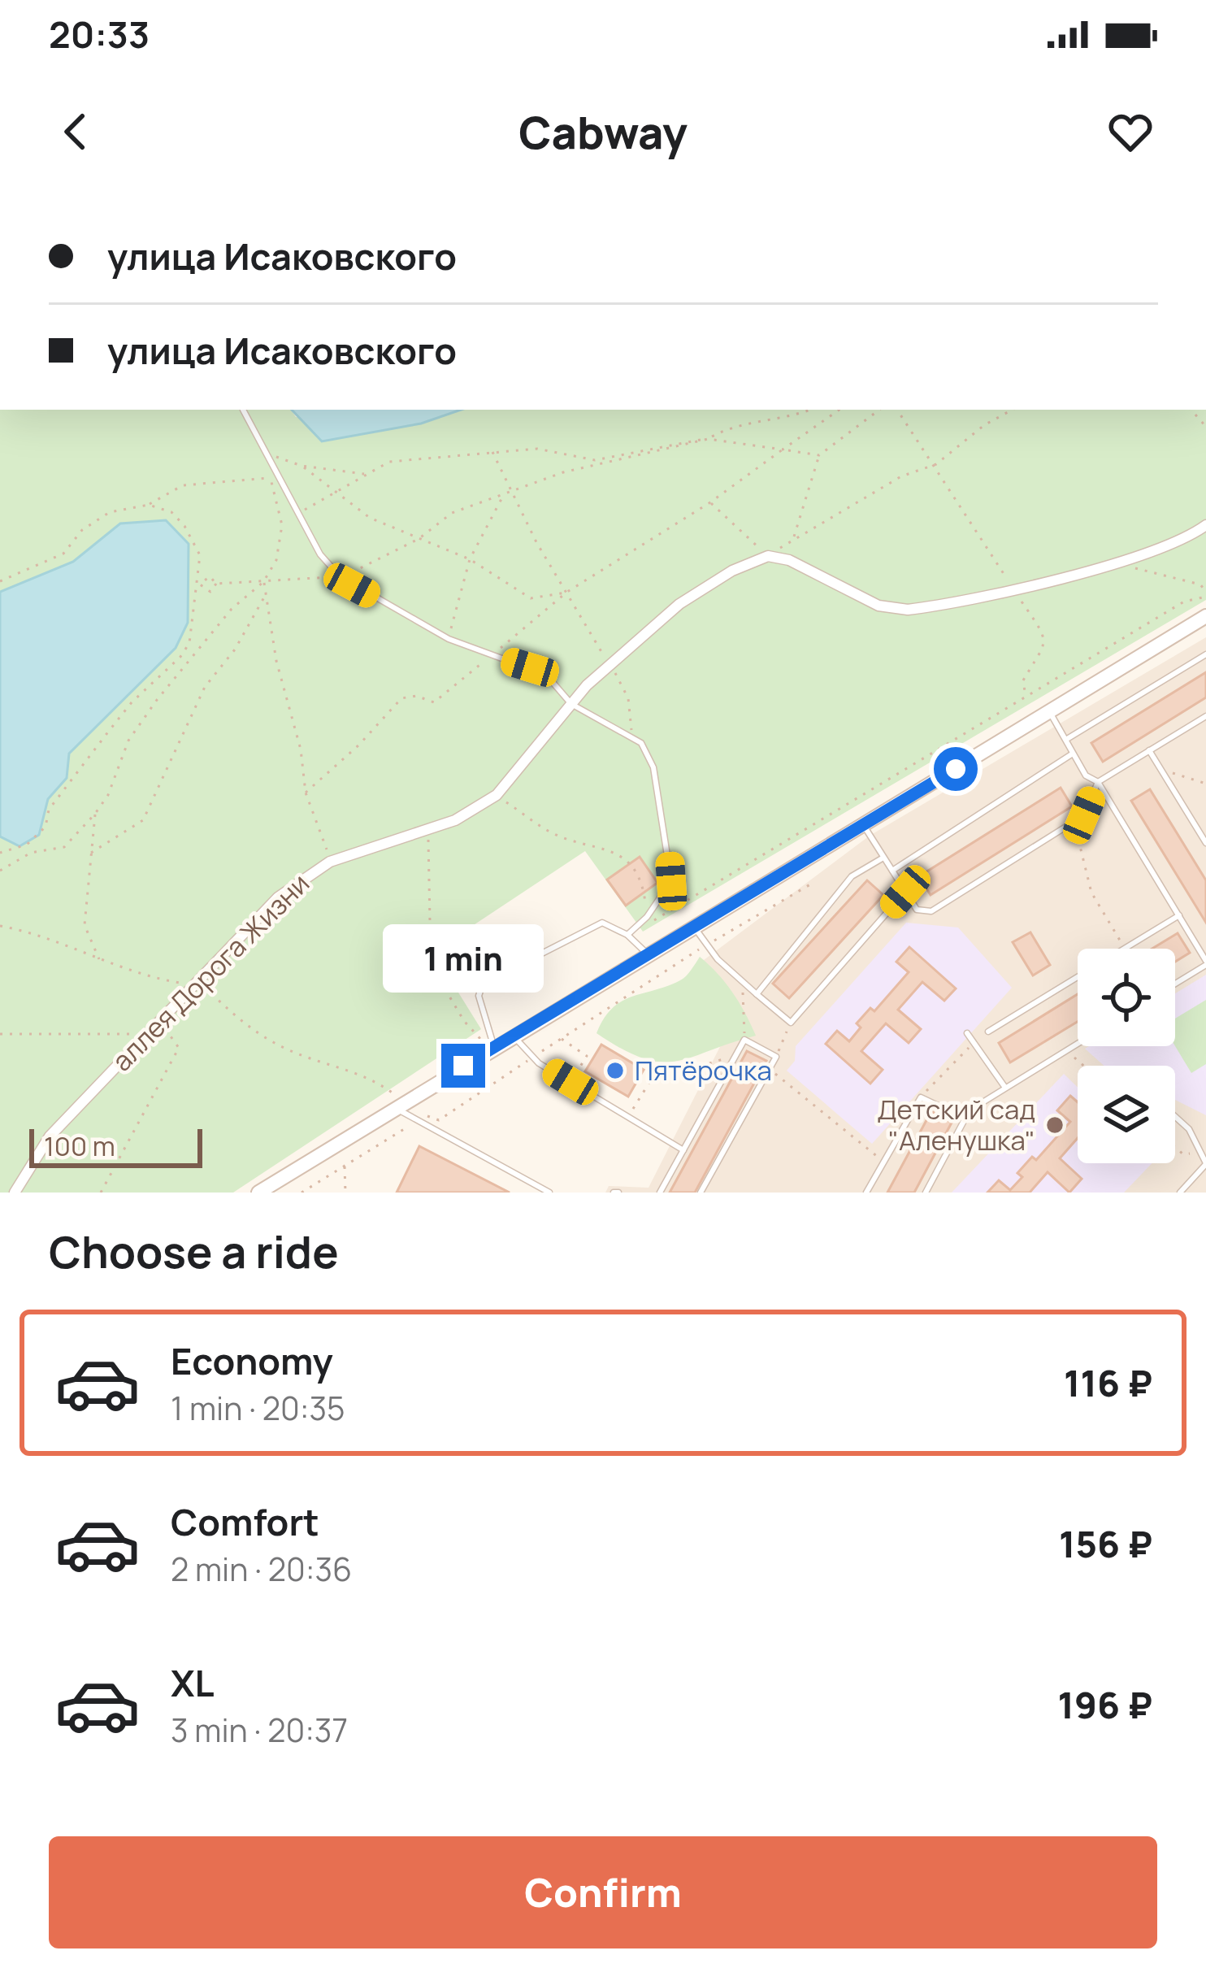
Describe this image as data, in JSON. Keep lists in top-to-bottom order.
{
  "streets": {
    "street": ["аллея Дорога Жизни"]
  },
  "places": ["Пятёрочка", "Детский сад \"Аленушка\""],
  "scale_bar": "100 m",
  "page": {
    "status": "20:33",
    "header": "Cabway",
    "banner": ["улица Исаковского", "улица Исаковского"],
    "bubble": "1 min",
    "scale": "100 m",
    "heading": "Choose a ride",
    "list": [
      {
        "name": "Economy",
        "note": "1 min · 20:35",
        "value": "116 ₽"
      },
      {
        "name": "Comfort",
        "note": "2 min · 20:36",
        "value": "156 ₽"
      },
      {
        "name": "XL",
        "note": "3 min · 20:37",
        "value": "196 ₽"
      }
    ],
    "buttons": "Confirm"
  }
}
